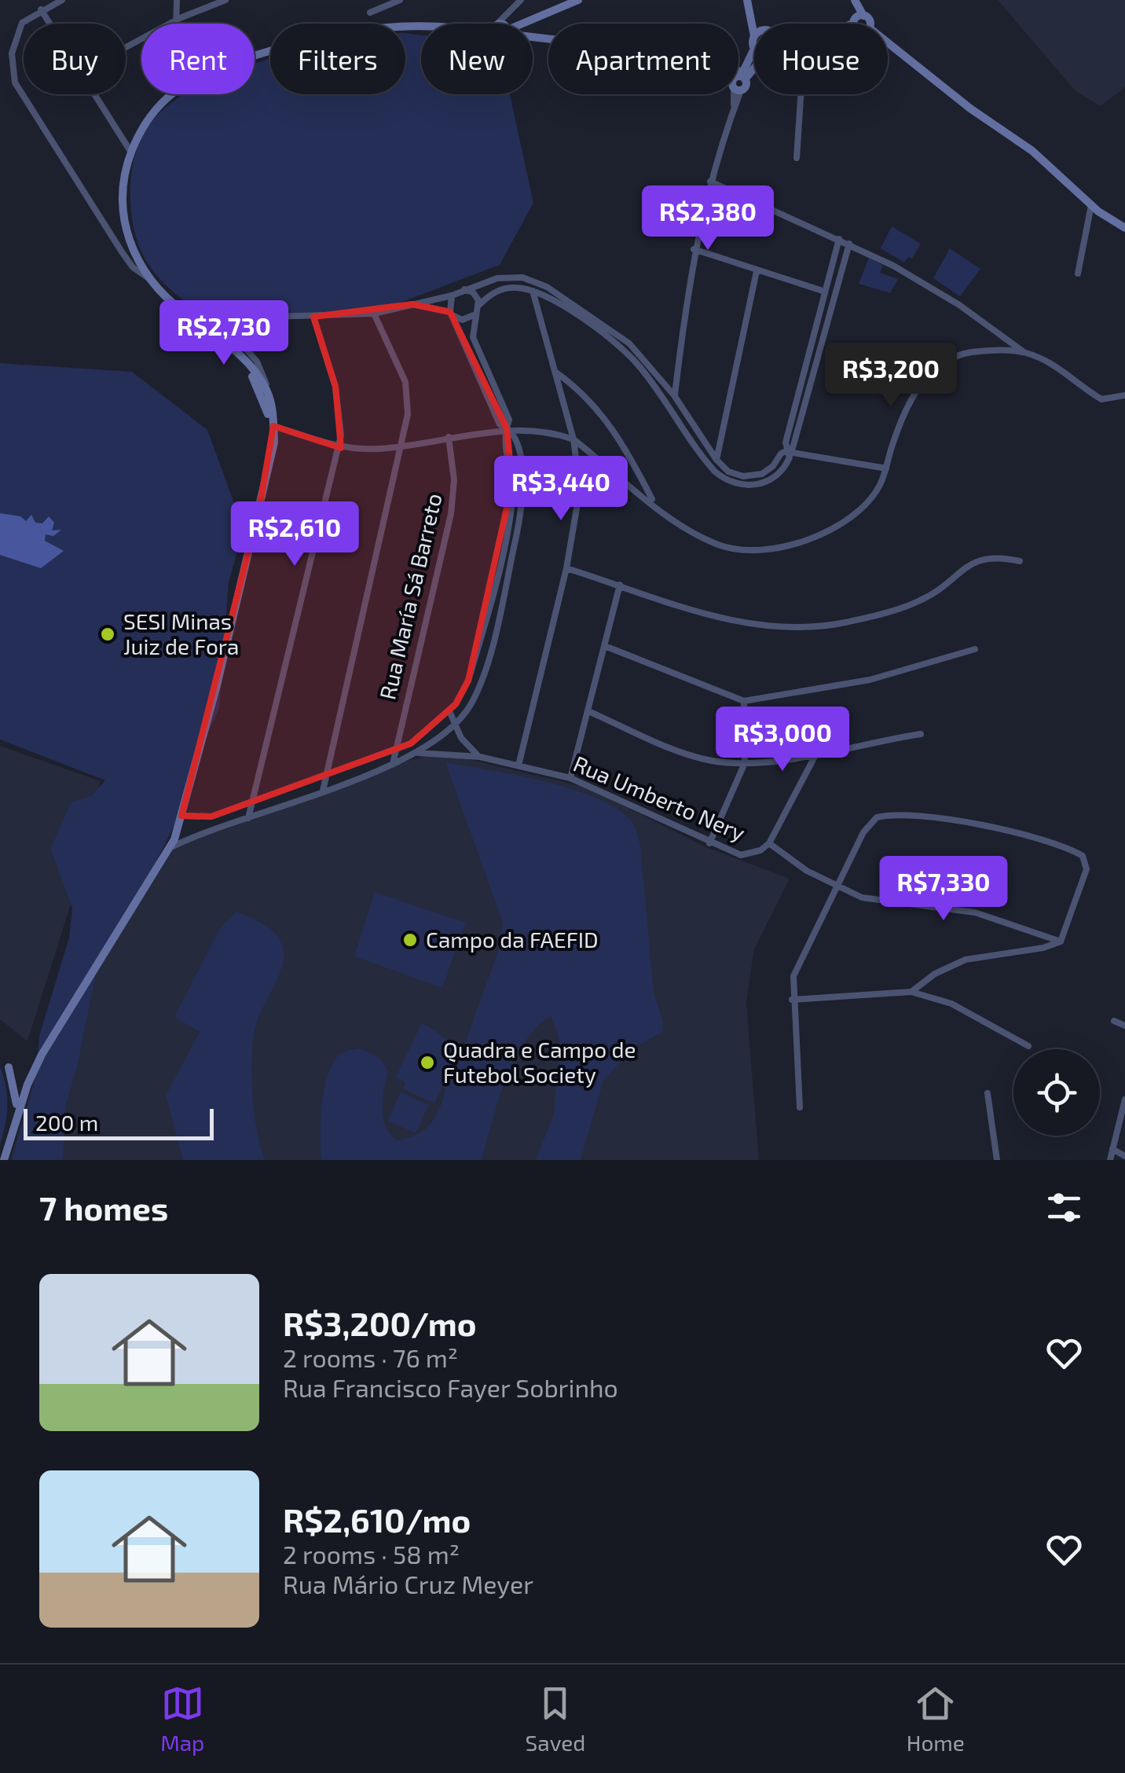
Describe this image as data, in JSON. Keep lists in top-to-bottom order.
{
  "streets": {
    "street": ["Rua María Sá Barreto", "Rua Umberto Nery"]
  },
  "places": ["SESI Minas Juiz de Fora", "Campo da FAEFID", "Quadra e Campo de Futebol Society"],
  "scale_bar": "200 m",
  "page": {
    "chip": [
      "Buy",
      "Rent",
      "Filters",
      "New",
      "Apartment",
      "House"
    ],
    "price": [
      "R$2,380",
      "R$2,730",
      "R$3,200",
      "R$3,440",
      "R$2,610",
      "R$3,000",
      "R$7,330"
    ],
    "scale": "200 m",
    "heading": "7 homes",
    "list": [
      {
        "name": "R$3,200/mo",
        "note": "2 rooms · 76 m² · Rua Francisco Fayer Sobrinho"
      },
      {
        "name": "R$2,610/mo",
        "note": "2 rooms · 58 m² · Rua Mário Cruz Meyer"
      }
    ],
    "tabs": ["Map", "Saved", "Home"]
  }
}
